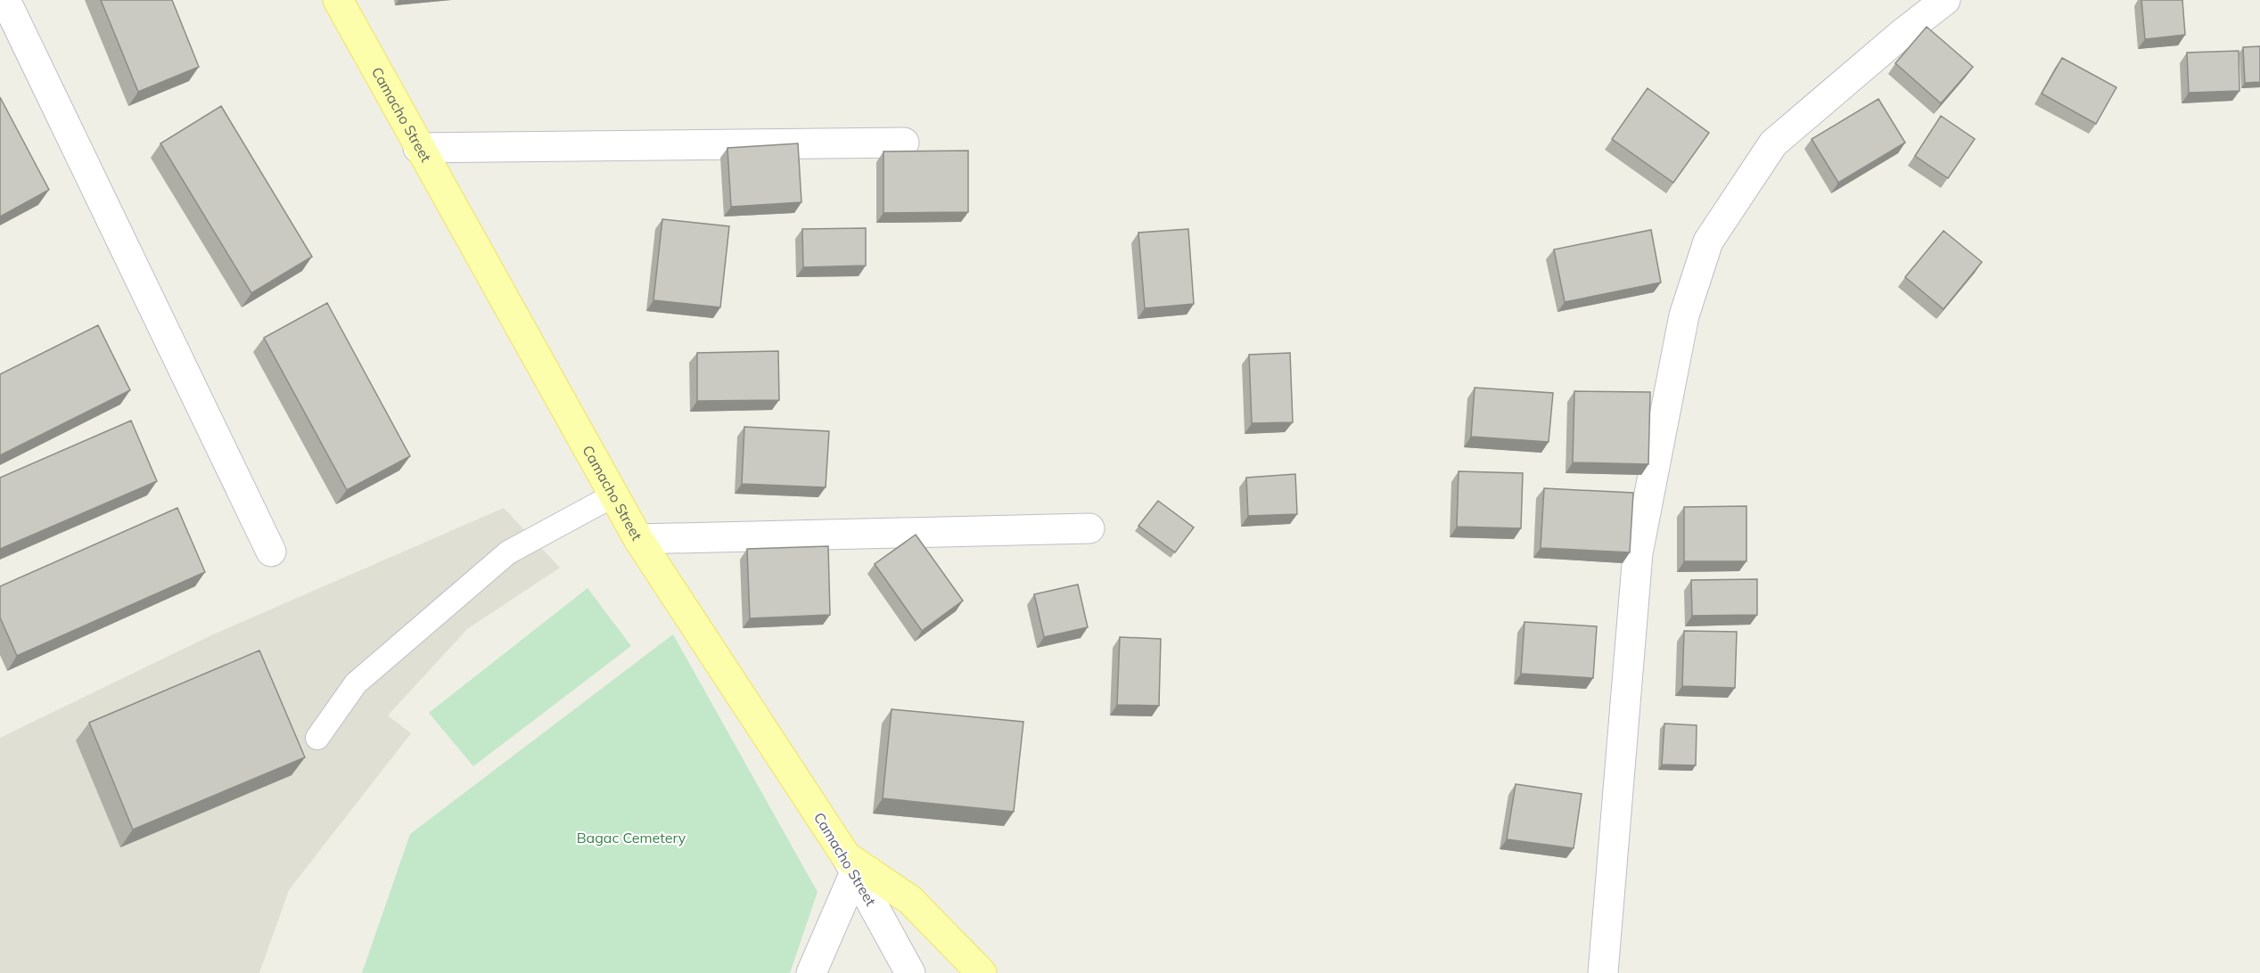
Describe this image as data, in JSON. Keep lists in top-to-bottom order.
{
  "streets": {
    "main road": ["Camacho Street"]
  },
  "parks": ["Bagac Cemetery"]
}
